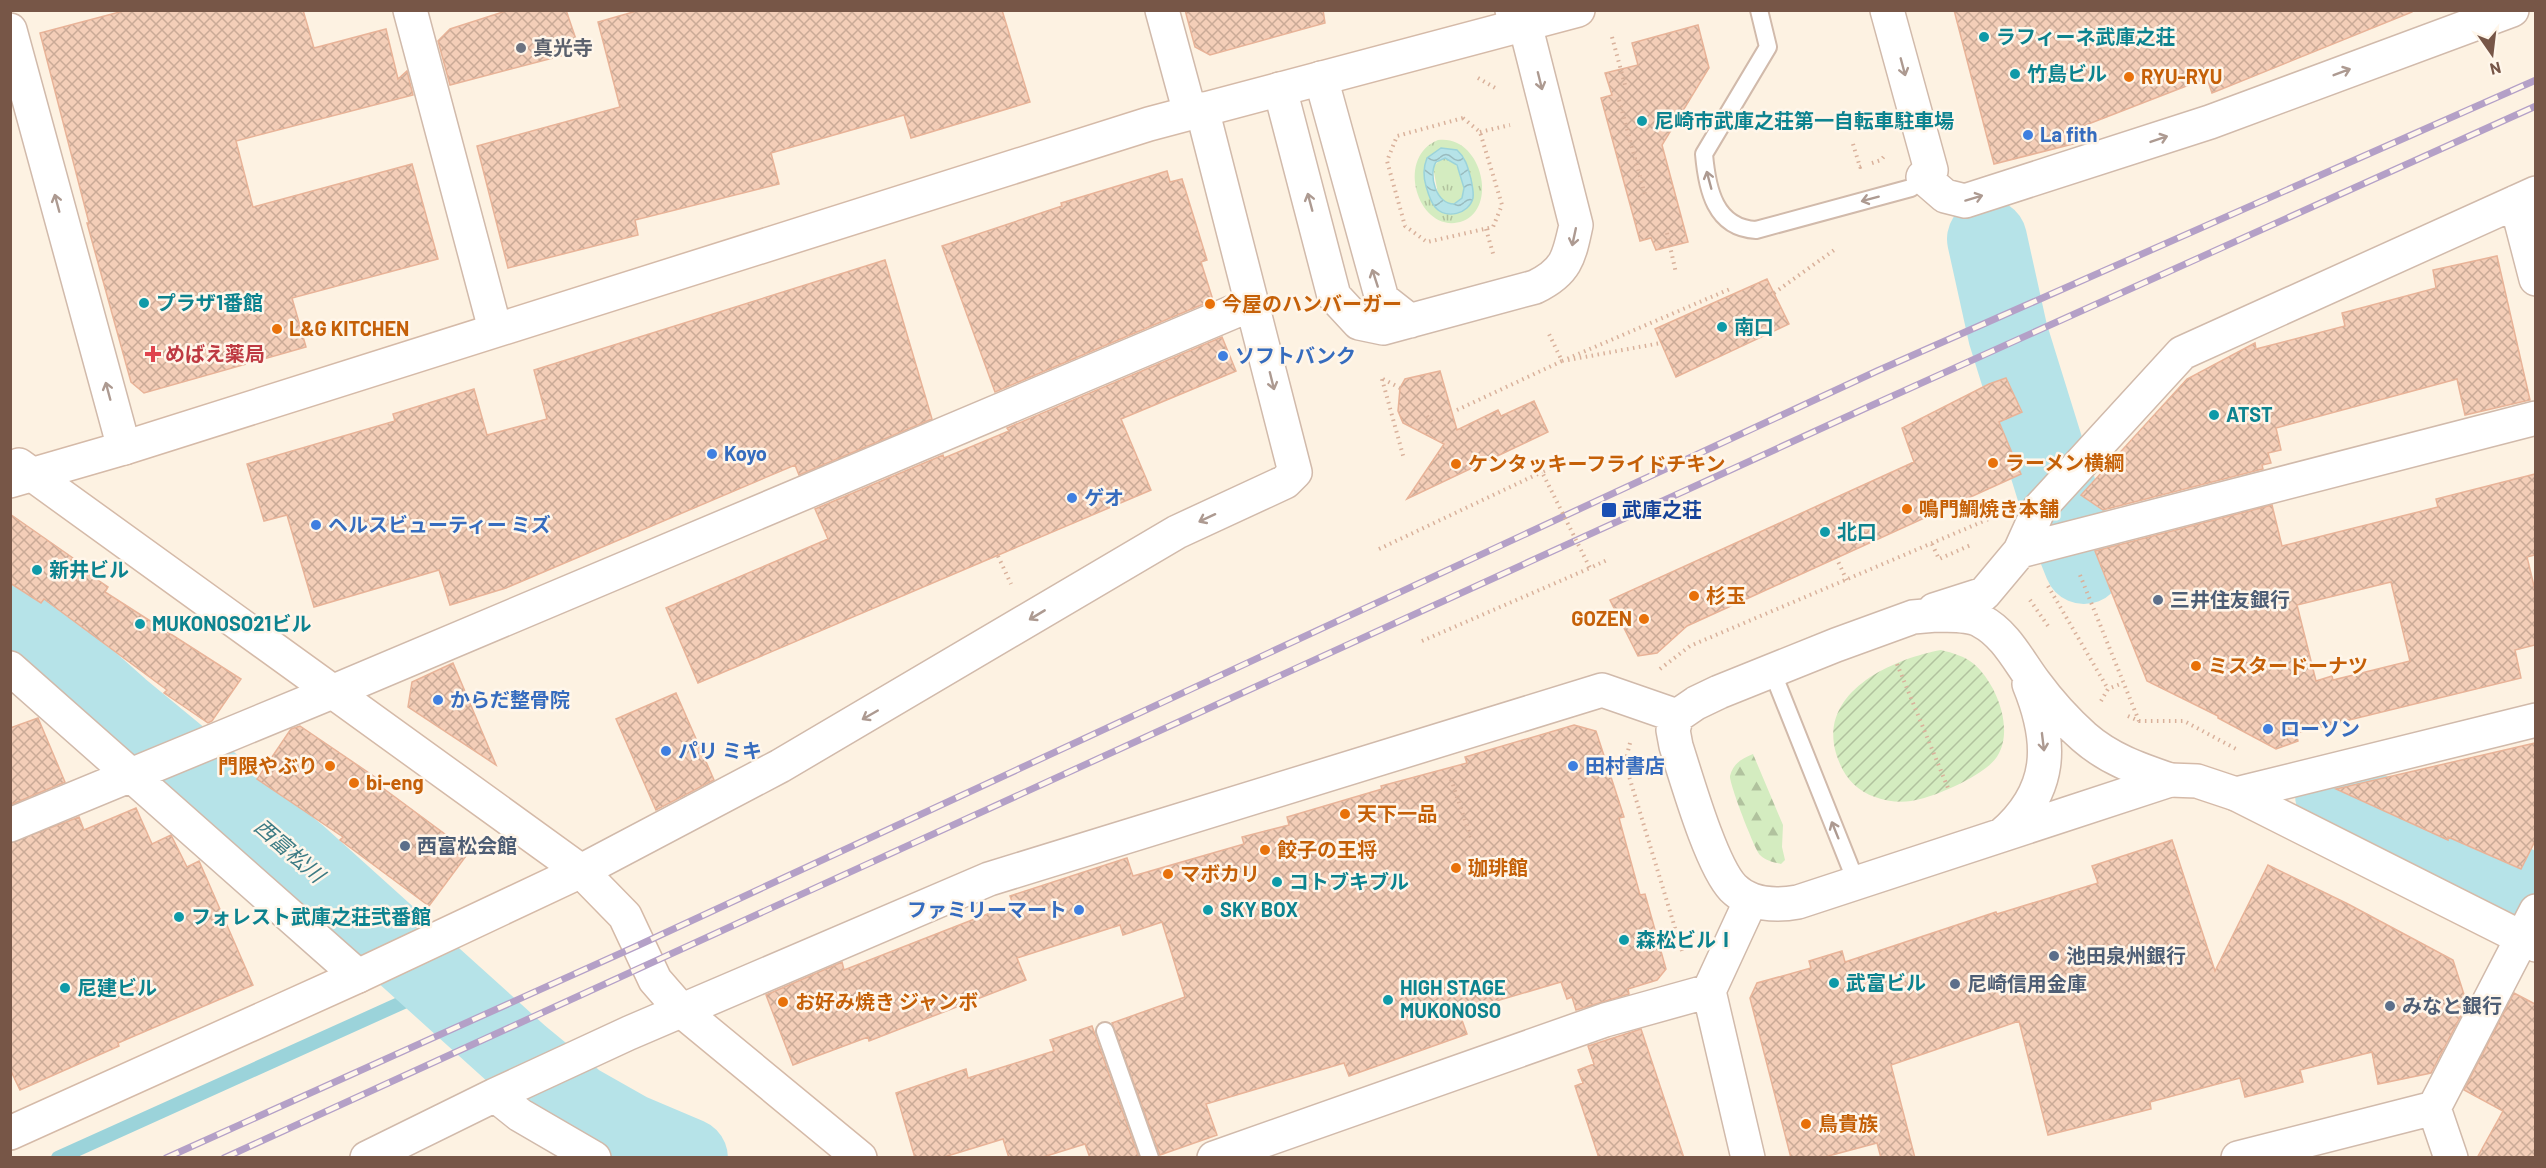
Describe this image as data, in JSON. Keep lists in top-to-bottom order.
{
  "water": ["西富松川"],
  "places": {
    "other": [
      "ラフィーネ武庫之荘",
      "真光寺",
      "竹島ビル",
      "RYU-RYU",
      "尼崎市武庫之荘第一自転車駐車場",
      "La fith",
      "プラザ1番館",
      "今屋のハンバーガー",
      "南口",
      "L&G KITCHEN",
      "ソフトバンク",
      "ATST",
      "Koyo",
      "ラーメン横綱",
      "ケンタッキーフライドチキン",
      "ゲオ",
      "鳴門鯛焼き本舗",
      "ヘルスビューティー ミズ",
      "北口",
      "新井ビル",
      "杉玉",
      "三井住友銀行",
      "GOZEN",
      "MUKONOSO21ビル",
      "ミスタードーナツ",
      "からだ整骨院",
      "ローソン",
      "パリ ミキ",
      "門限やぶり",
      "田村書店",
      "bi-eng",
      "天下一品",
      "西富松会館",
      "餃子の王将",
      "珈琲館",
      "マボカリ",
      "コトブキブル",
      "ファミリーマート",
      "SKY BOX",
      "フォレスト武庫之荘弐番館",
      "森松ビルⅠ",
      "池田泉州銀行",
      "武富ビル",
      "尼崎信用金庫",
      "尼建ビル",
      "HIGH STAGE MUKONOSO",
      "お好み焼き ジャンボ",
      "みなと銀行",
      "鳥貴族"
    ],
    "health": ["めばえ薬局"],
    "transit": ["武庫之荘"]
  },
  "north": "bottom"
}
